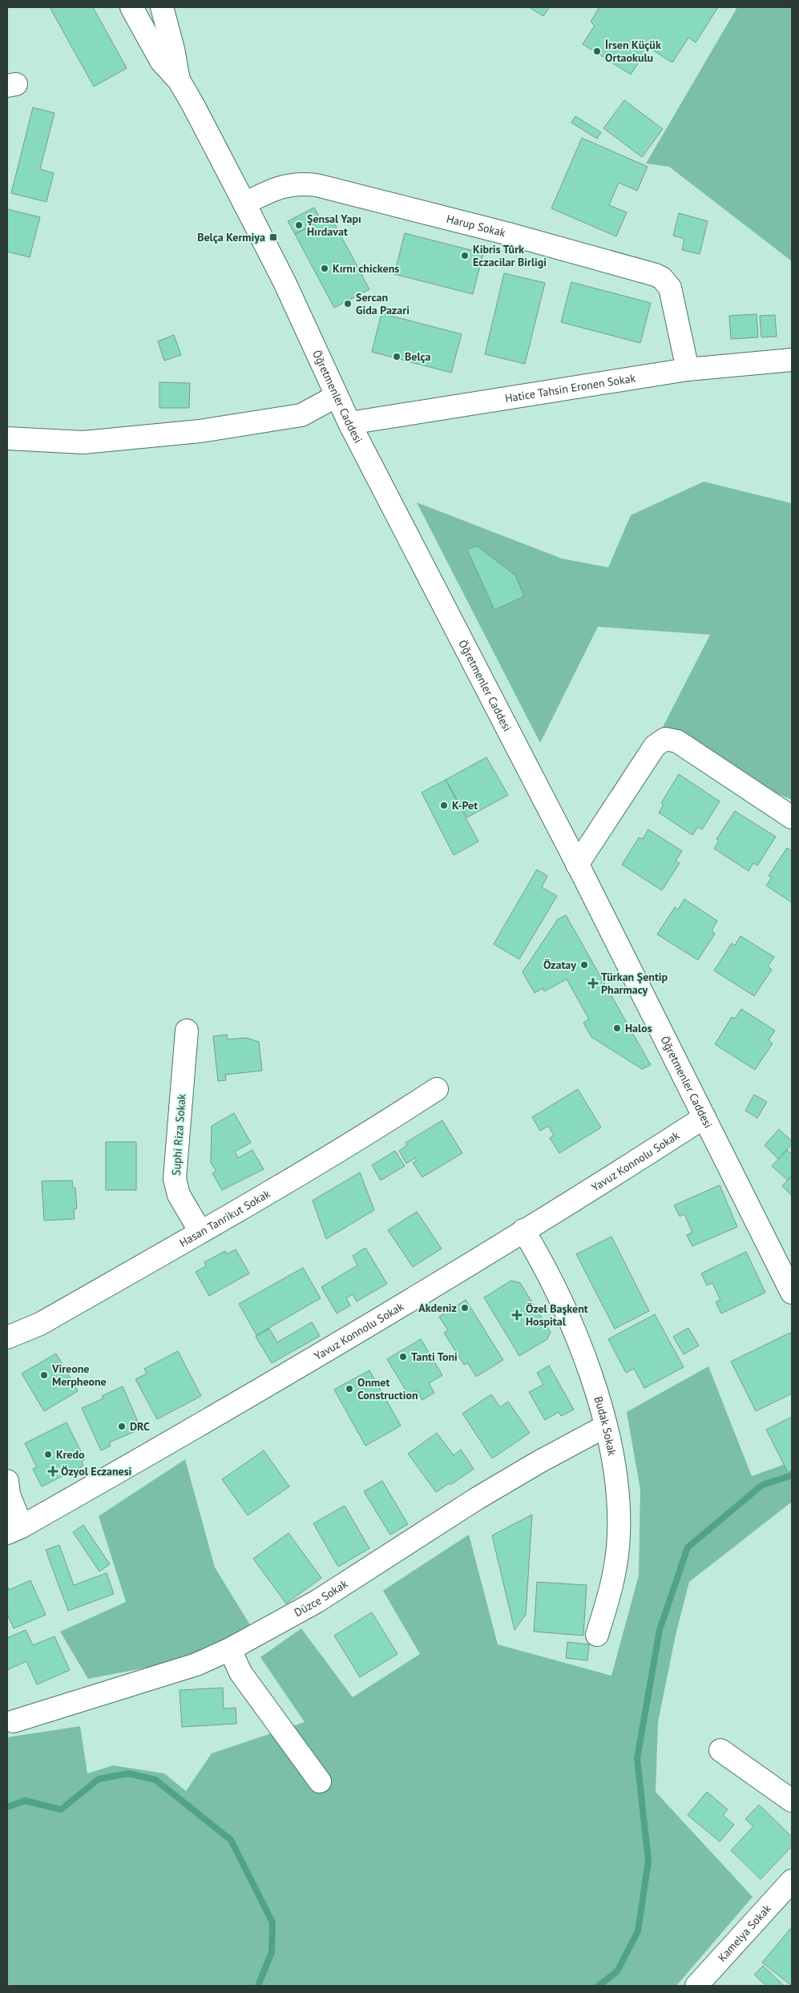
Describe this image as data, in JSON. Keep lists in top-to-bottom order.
{
  "streets": {
    "street": [
      "Harup Sokak",
      "Hatice Tahsin Eronen Sokak",
      "Öğretmenler Caddesi",
      "Suphi Riza Sokak",
      "Yavuz Konnolu Sokak",
      "Hasan Tanrikut Sokak",
      "Budak Sokak",
      "Düzce Sokak",
      "Kamelya Sokak"
    ]
  },
  "crossings": [
    ["Harup Sokak", "Hatice Tahsin Eronen Sokak"],
    ["Harup Sokak", "Öğretmenler Caddesi"],
    ["Hatice Tahsin Eronen Sokak", "Öğretmenler Caddesi"],
    ["Öğretmenler Caddesi", "Yavuz Konnolu Sokak"],
    ["Suphi Riza Sokak", "Hasan Tanrikut Sokak"],
    ["Yavuz Konnolu Sokak", "Budak Sokak"],
    ["Budak Sokak", "Düzce Sokak"]
  ],
  "places": {
    "other": [
      "İrsen Küçük Ortaokulu",
      "Şensal Yapı Hırdavat",
      "Kibris Tûrk Eczacilar Birligi",
      "Kırnı chickens",
      "Sercan Gida Pazari",
      "Belça",
      "K-Pet",
      "Özatay",
      "Halos",
      "Akdeniz",
      "Tanti Toni",
      "Vireone Merpheone",
      "Onmet Construction",
      "DRC",
      "Kredo"
    ],
    "transit": ["Belça Kermiya"],
    "health": ["Türkan Şentip Pharmacy", "Özel Başkent Hospital", "Özyol Eczanesi"]
  }
}
